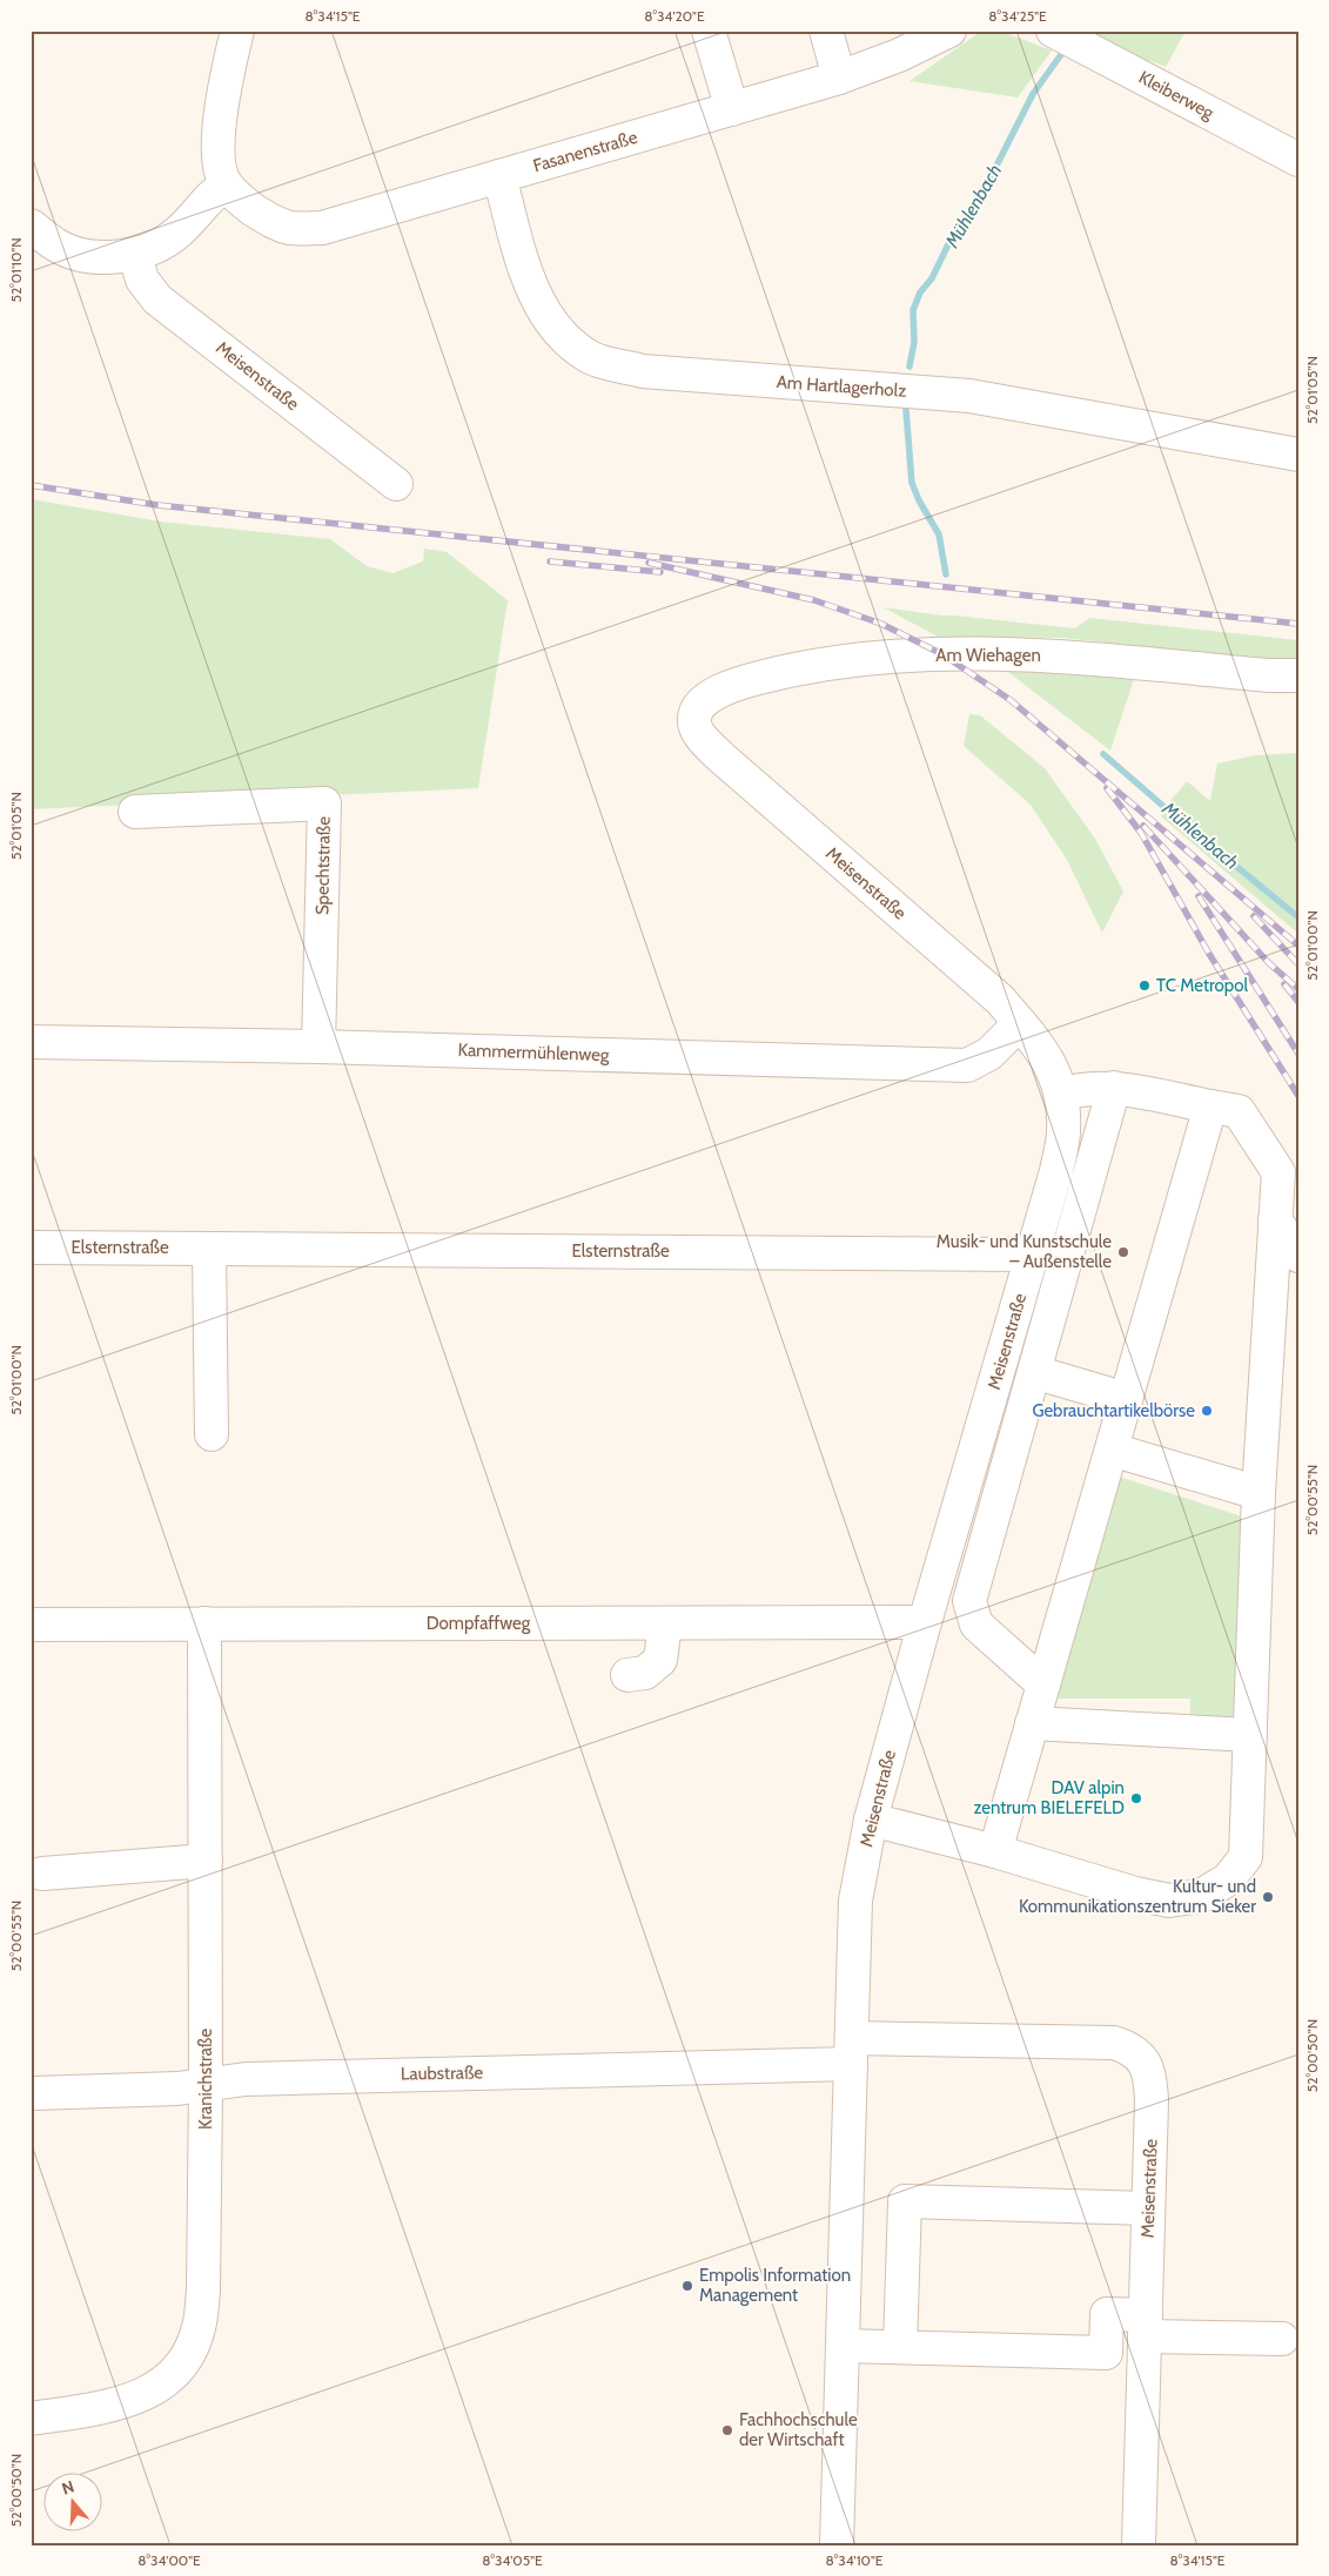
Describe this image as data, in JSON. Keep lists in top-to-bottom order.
{
  "streets": {
    "street": [
      "Kleiberweg",
      "Fasanenstraße",
      "Meisenstraße",
      "Am Hartlagerholz",
      "Am Wiehagen",
      "Spechtstraße",
      "Kammermühlenweg",
      "Elsternstraße",
      "Dompfaffweg",
      "Laubstraße",
      "Kranichstraße"
    ]
  },
  "crossings": [
    ["Fasanenstraße", "Am Hartlagerholz"],
    ["Meisenstraße", "Am Wiehagen"],
    ["Meisenstraße", "Kammermühlenweg"],
    ["Meisenstraße", "Elsternstraße"],
    ["Meisenstraße", "Dompfaffweg"],
    ["Meisenstraße", "Laubstraße"],
    ["Spechtstraße", "Kammermühlenweg"],
    ["Dompfaffweg", "Kranichstraße"],
    ["Laubstraße", "Kranichstraße"]
  ],
  "water": ["Mühlenbach"],
  "places": [
    "TC Metropol",
    "Musik- und Kunstschule – Außenstelle",
    "Gebrauchtartikelbörse",
    "DAV alpin zentrum BIELEFELD",
    "Kultur- und Kommunikationszentrum Sieker",
    "Empolis Information Management",
    "Fachhochschule der Wirtschaft"
  ],
  "north": "top",
  "coordinates": [
    "8°34'15\"E",
    "8°34'20\"E",
    "8°34'25\"E",
    "52°01'10\"N",
    "52°01'05\"N",
    "52°01'00\"N",
    "52°00'55\"N",
    "52°00'50\"N",
    "8°34'00\"E",
    "8°34'05\"E",
    "8°34'10\"E"
  ]
}
